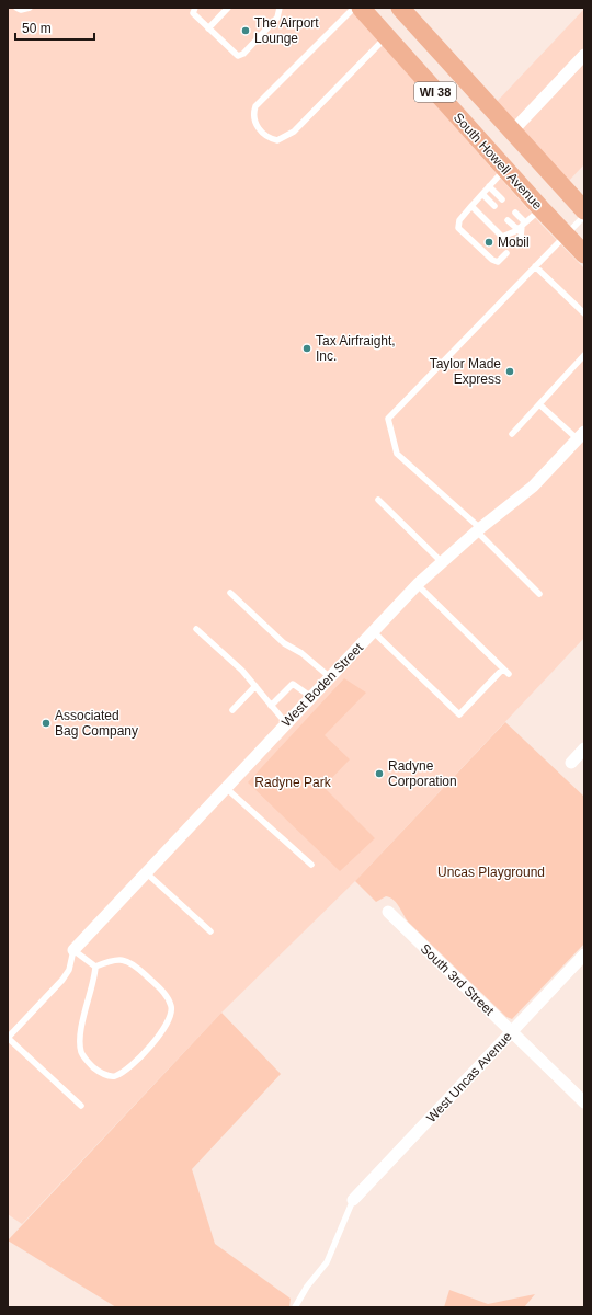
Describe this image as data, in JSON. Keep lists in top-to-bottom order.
{
  "streets": {
    "main road": ["WI 38", "South Howell Avenue"],
    "street": ["West Boden Street", "South 3rd Street", "West Uncas Avenue"]
  },
  "crossings": [
    ["South 3rd Street", "West Uncas Avenue"]
  ],
  "parks": ["Radyne Park", "Uncas Playground"],
  "places": [
    "The Airport Lounge",
    "Mobil",
    "Tax Airfraight, Inc.",
    "Taylor Made Express",
    "Associated Bag Company",
    "Radyne Corporation"
  ],
  "scale_bar": "50 m"
}
